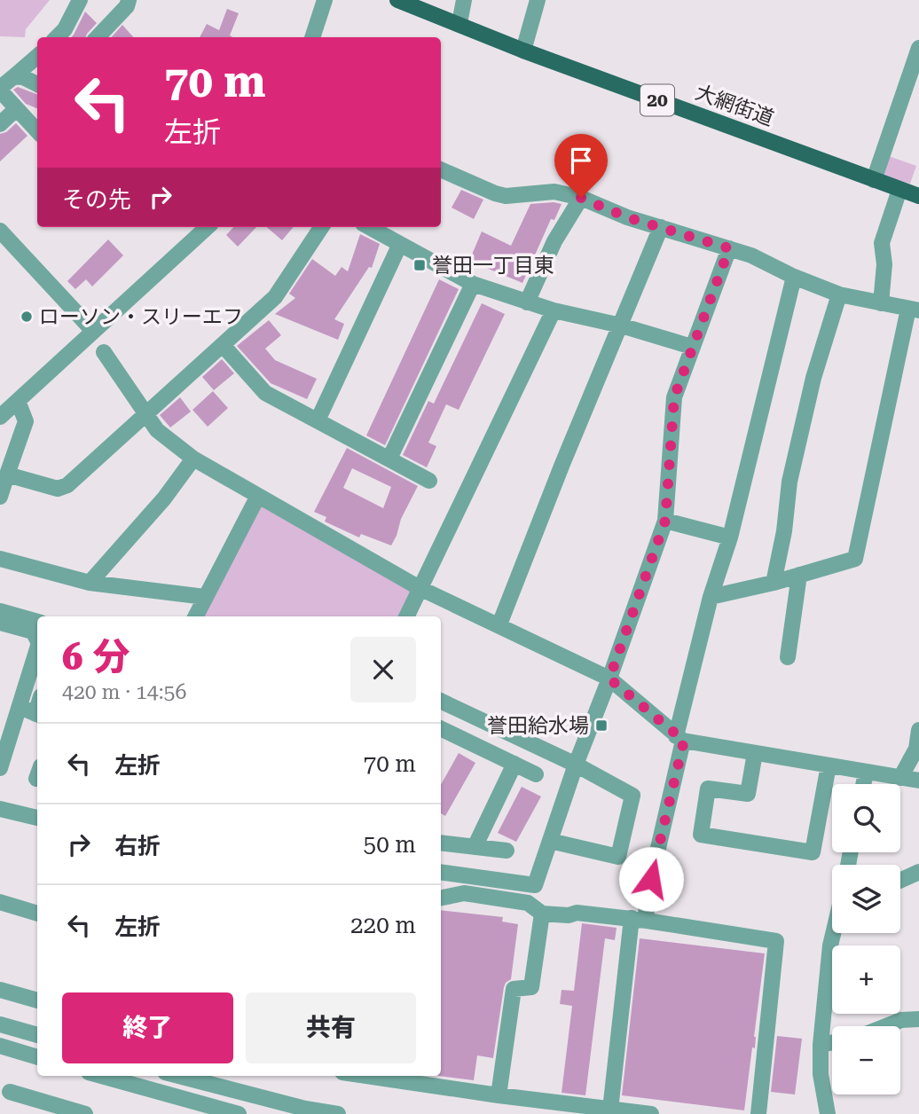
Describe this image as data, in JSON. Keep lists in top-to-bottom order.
{
  "streets": {
    "main road": ["20", "大網街道"]
  },
  "places": {
    "transit": ["誉田一丁目東", "誉田給水場"],
    "other": ["ローソン・スリーエフ"]
  },
  "page": {
    "turn": ["70 m", "左折"],
    "then": "その先",
    "heading": ["6 分", "420 m · 14:56"],
    "list": [
      {
        "name": "左折",
        "value": "70 m"
      },
      {
        "name": "右折",
        "value": "50 m"
      },
      {
        "name": "左折",
        "value": "220 m"
      }
    ],
    "map_buttons": ["+", "−"],
    "buttons": ["終了", "共有"]
  }
}
